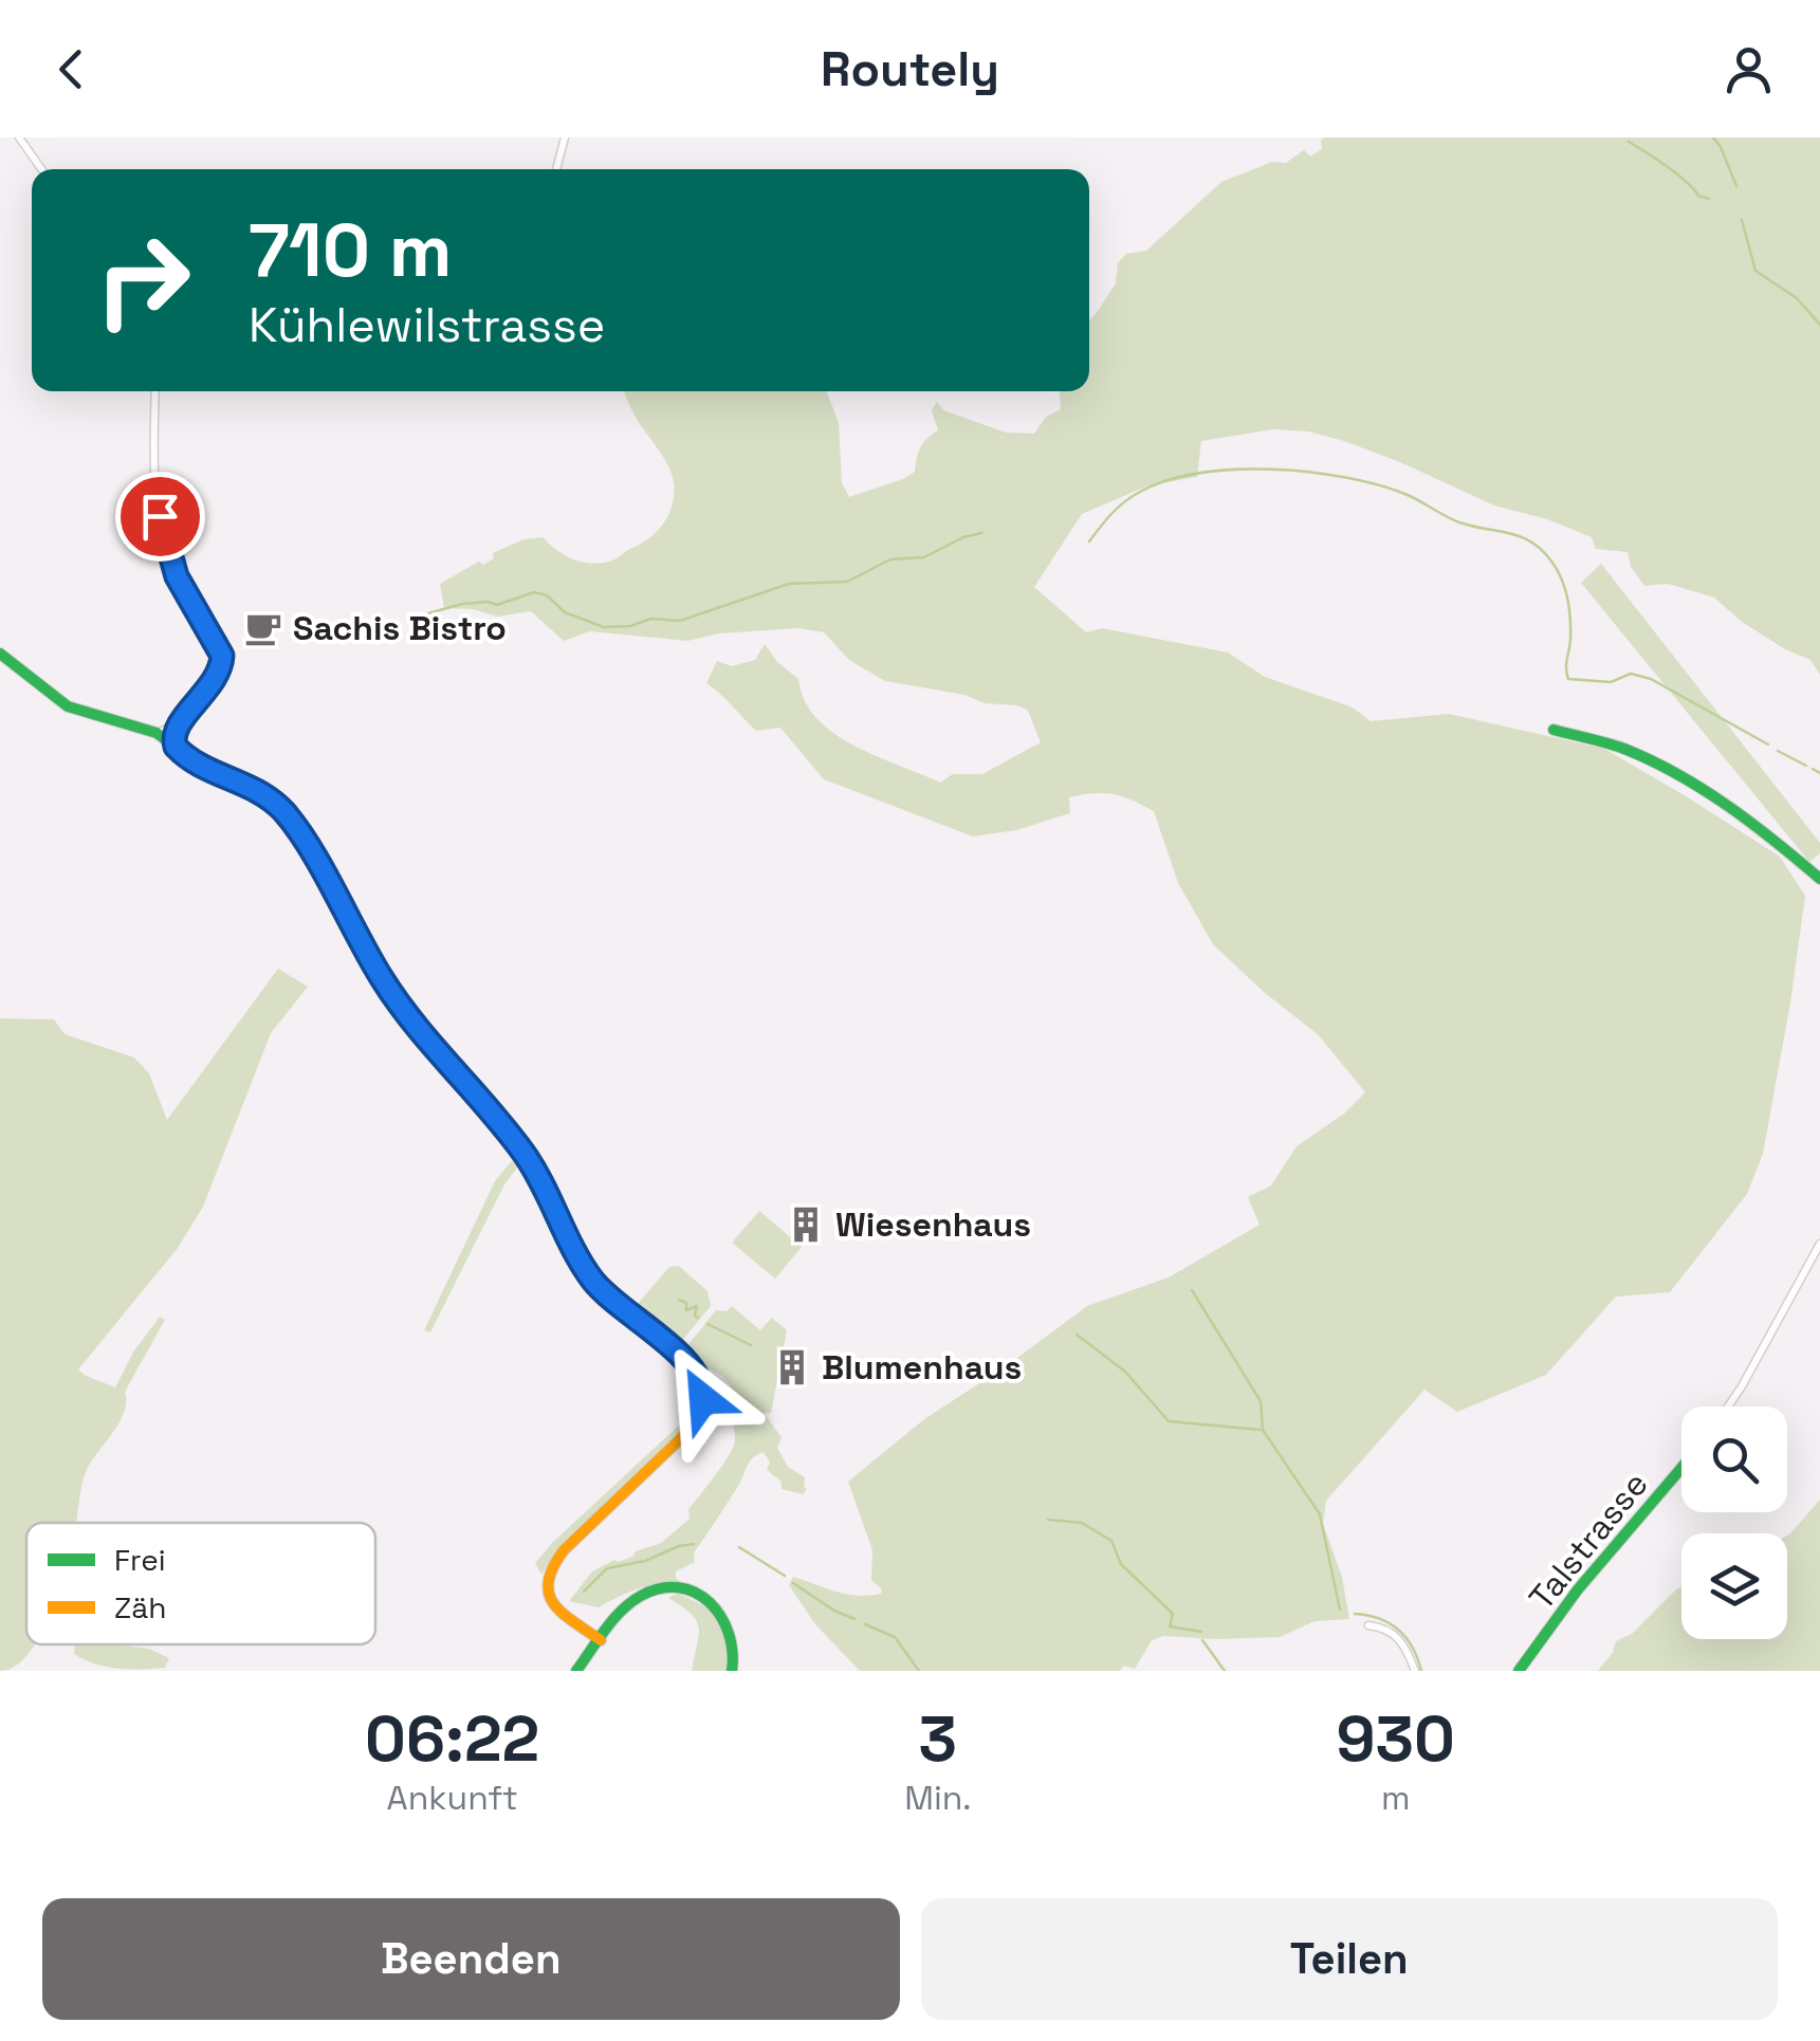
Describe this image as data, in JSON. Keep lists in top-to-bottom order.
{
  "streets": {
    "street": ["Talstrasse"]
  },
  "places": {
    "cafe": ["Sachis Bistro"],
    "building": ["Wiesenhaus", "Blumenhaus"]
  },
  "legend": ["Frei", "Zäh"],
  "page": {
    "header": "Routely",
    "turn": ["710 m", "Kühlewilstrasse"],
    "eta": [
      "06:22",
      "Ankunft",
      "3",
      "Min.",
      "930",
      "m"
    ],
    "buttons": ["Beenden", "Teilen"]
  }
}
